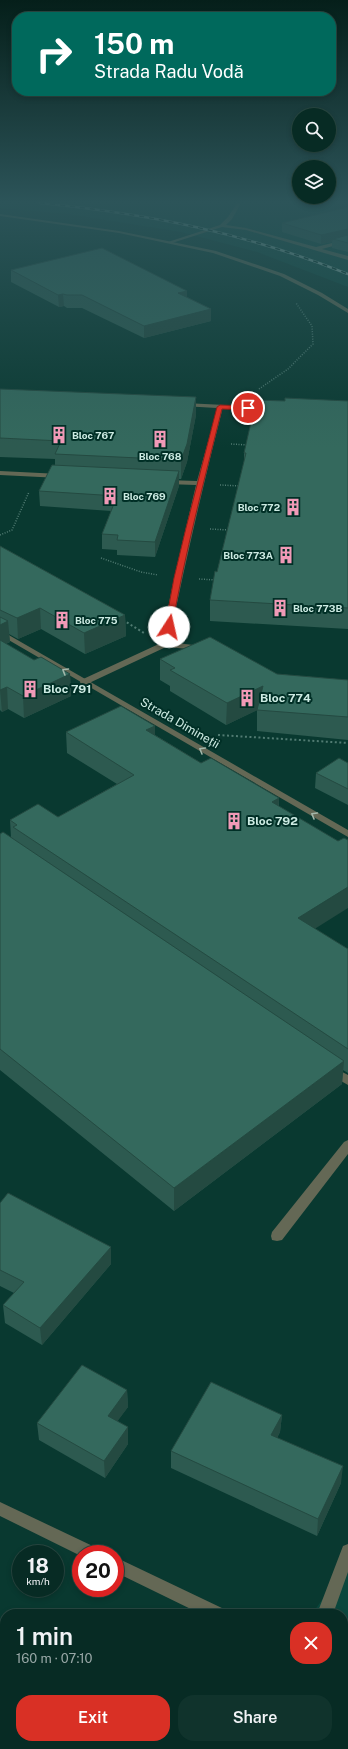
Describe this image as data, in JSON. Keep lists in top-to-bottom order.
{
  "streets": {
    "street": ["Strada Dimineții"]
  },
  "one_way": ["Strada Dimineții"],
  "places": {
    "building": [
      "Bloc 767",
      "Bloc 768",
      "Bloc 769",
      "Bloc 772",
      "Bloc 773A",
      "Bloc 773B",
      "Bloc 775",
      "Bloc 791",
      "Bloc 774",
      "Bloc 792"
    ]
  },
  "page": {
    "turn": ["150 m", "Strada Radu Vodă"],
    "speed": "18 km/h",
    "limit": "20",
    "heading": ["1 min", "160 m · 07:10"],
    "buttons": ["Exit", "Share"]
  }
}
